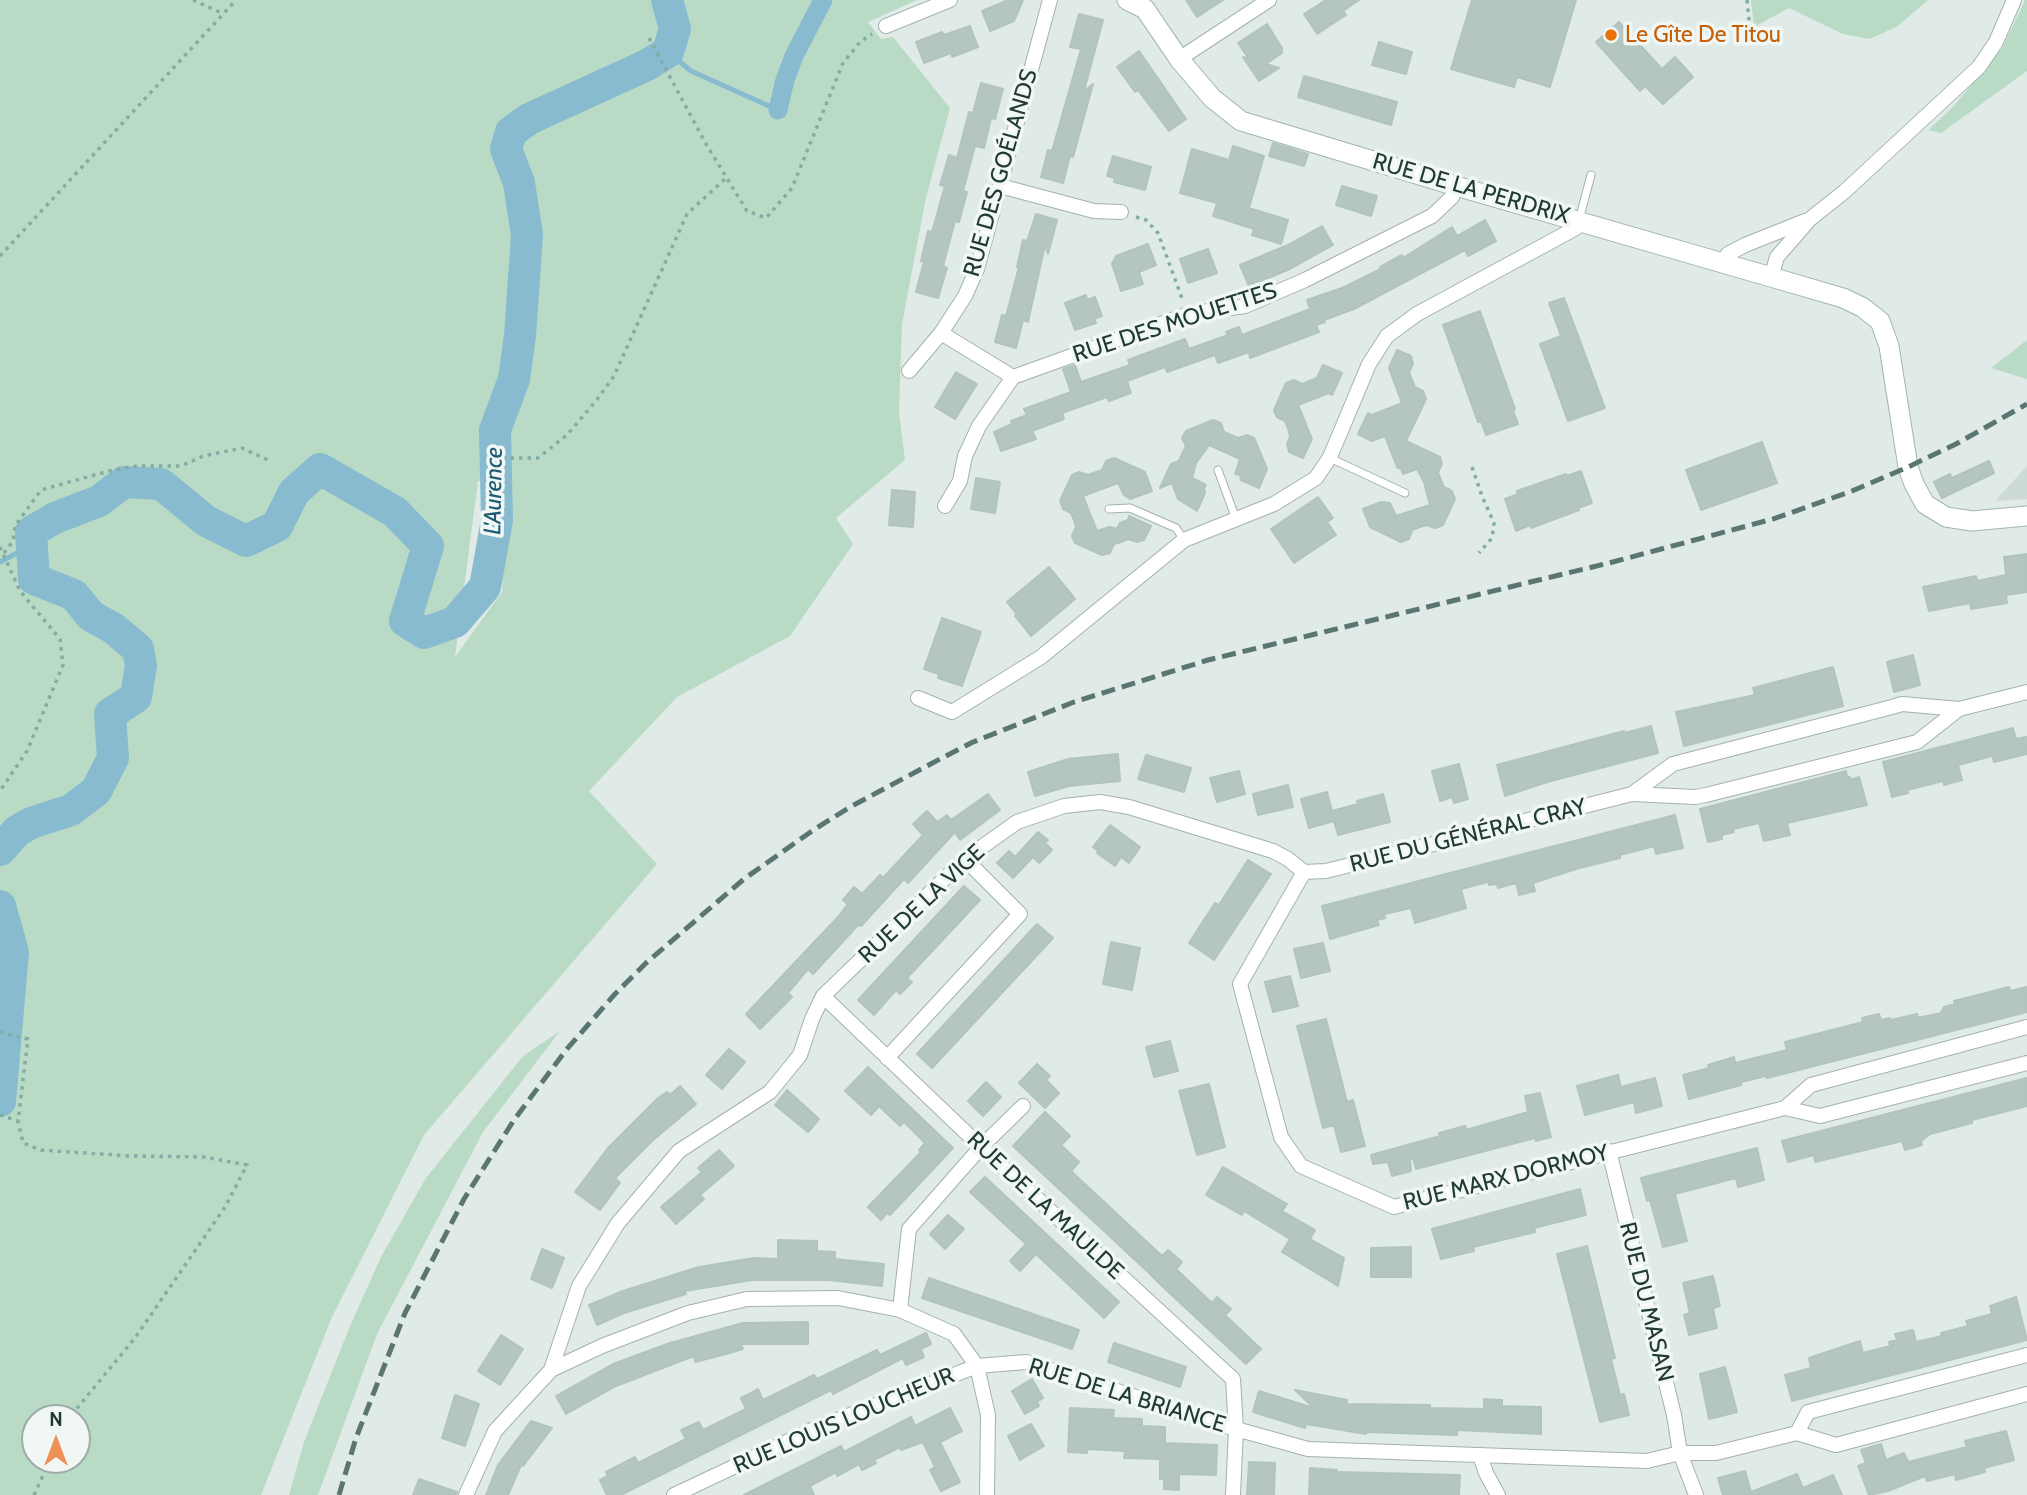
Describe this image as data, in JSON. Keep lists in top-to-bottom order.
{
  "streets": {
    "street": [
      "RUE DES GOÉLANDS",
      "RUE DE LA PERDRIX",
      "RUE DES MOUETTES",
      "RUE DU GÉNÉRAL CRAY",
      "RUE DE LA VIGE",
      "RUE MARX DORMOY",
      "RUE DE LA MAULDE",
      "RUE DU MASAN",
      "RUE DE LA BRIANCE",
      "RUE LOUIS LOUCHEUR"
    ]
  },
  "crossings": [
    ["RUE DE LA PERDRIX", "RUE DES MOUETTES"],
    ["RUE DU GÉNÉRAL CRAY", "RUE DE LA VIGE"],
    ["RUE DU GÉNÉRAL CRAY", "RUE MARX DORMOY"],
    ["RUE DE LA VIGE", "RUE MARX DORMOY"],
    ["RUE DE LA VIGE", "RUE DE LA MAULDE"],
    ["RUE MARX DORMOY", "RUE DU MASAN"],
    ["RUE DE LA MAULDE", "RUE DE LA BRIANCE"],
    ["RUE DU MASAN", "RUE DE LA BRIANCE"],
    ["RUE DE LA BRIANCE", "RUE LOUIS LOUCHEUR"]
  ],
  "water": ["L'Aurence"],
  "places": ["Le Gîte De Titou"],
  "north": "top"
}
